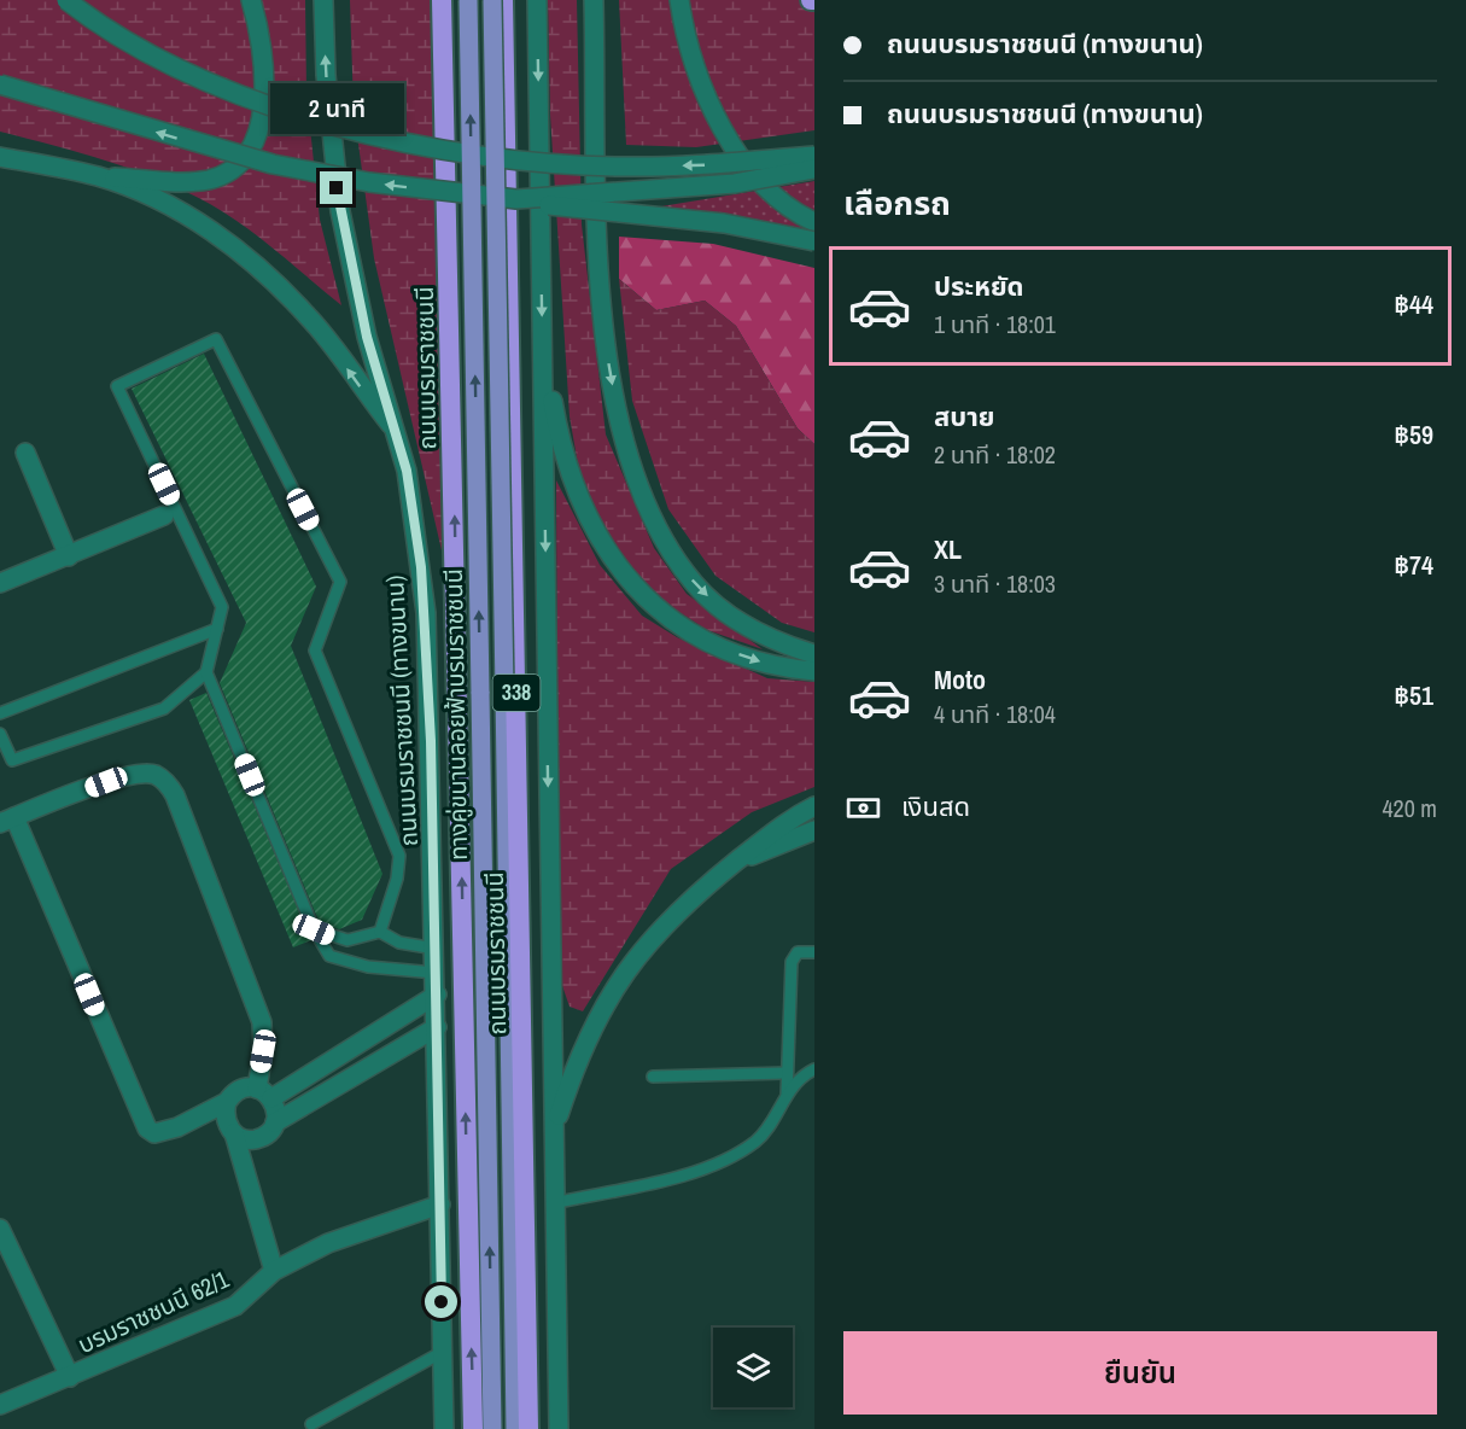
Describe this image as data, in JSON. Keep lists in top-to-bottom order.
{
  "streets": {
    "highway": ["ถนนบรมราชชนนี", "338"],
    "main road": ["ถนนบรมราชชนนี (ทางขนาน)", "ทางคู่ขนานลอยฟ้าบรมราชชนนี", "บรมราชชนนี 62/1"]
  },
  "crossings": [
    ["ถนนบรมราชชนนี (ทางขนาน)", "บรมราชชนนี 62/1"]
  ],
  "page": {
    "banner": ["ถนนบรมราชชนนี (ทางขนาน)", "ถนนบรมราชชนนี (ทางขนาน)"],
    "bubble": "2 นาที",
    "heading": "เลือกรถ",
    "list": [
      {
        "name": "ประหยัด",
        "note": "1 นาที · 18:01",
        "value": "฿44"
      },
      {
        "name": "สบาย",
        "note": "2 นาที · 18:02",
        "value": "฿59"
      },
      {
        "name": "XL",
        "note": "3 นาที · 18:03",
        "value": "฿74"
      },
      {
        "name": "Moto",
        "note": "4 นาที · 18:04",
        "value": "฿51"
      }
    ],
    "pay": ["เงินสด", "420 m"],
    "buttons": "ยืนยัน"
  }
}
